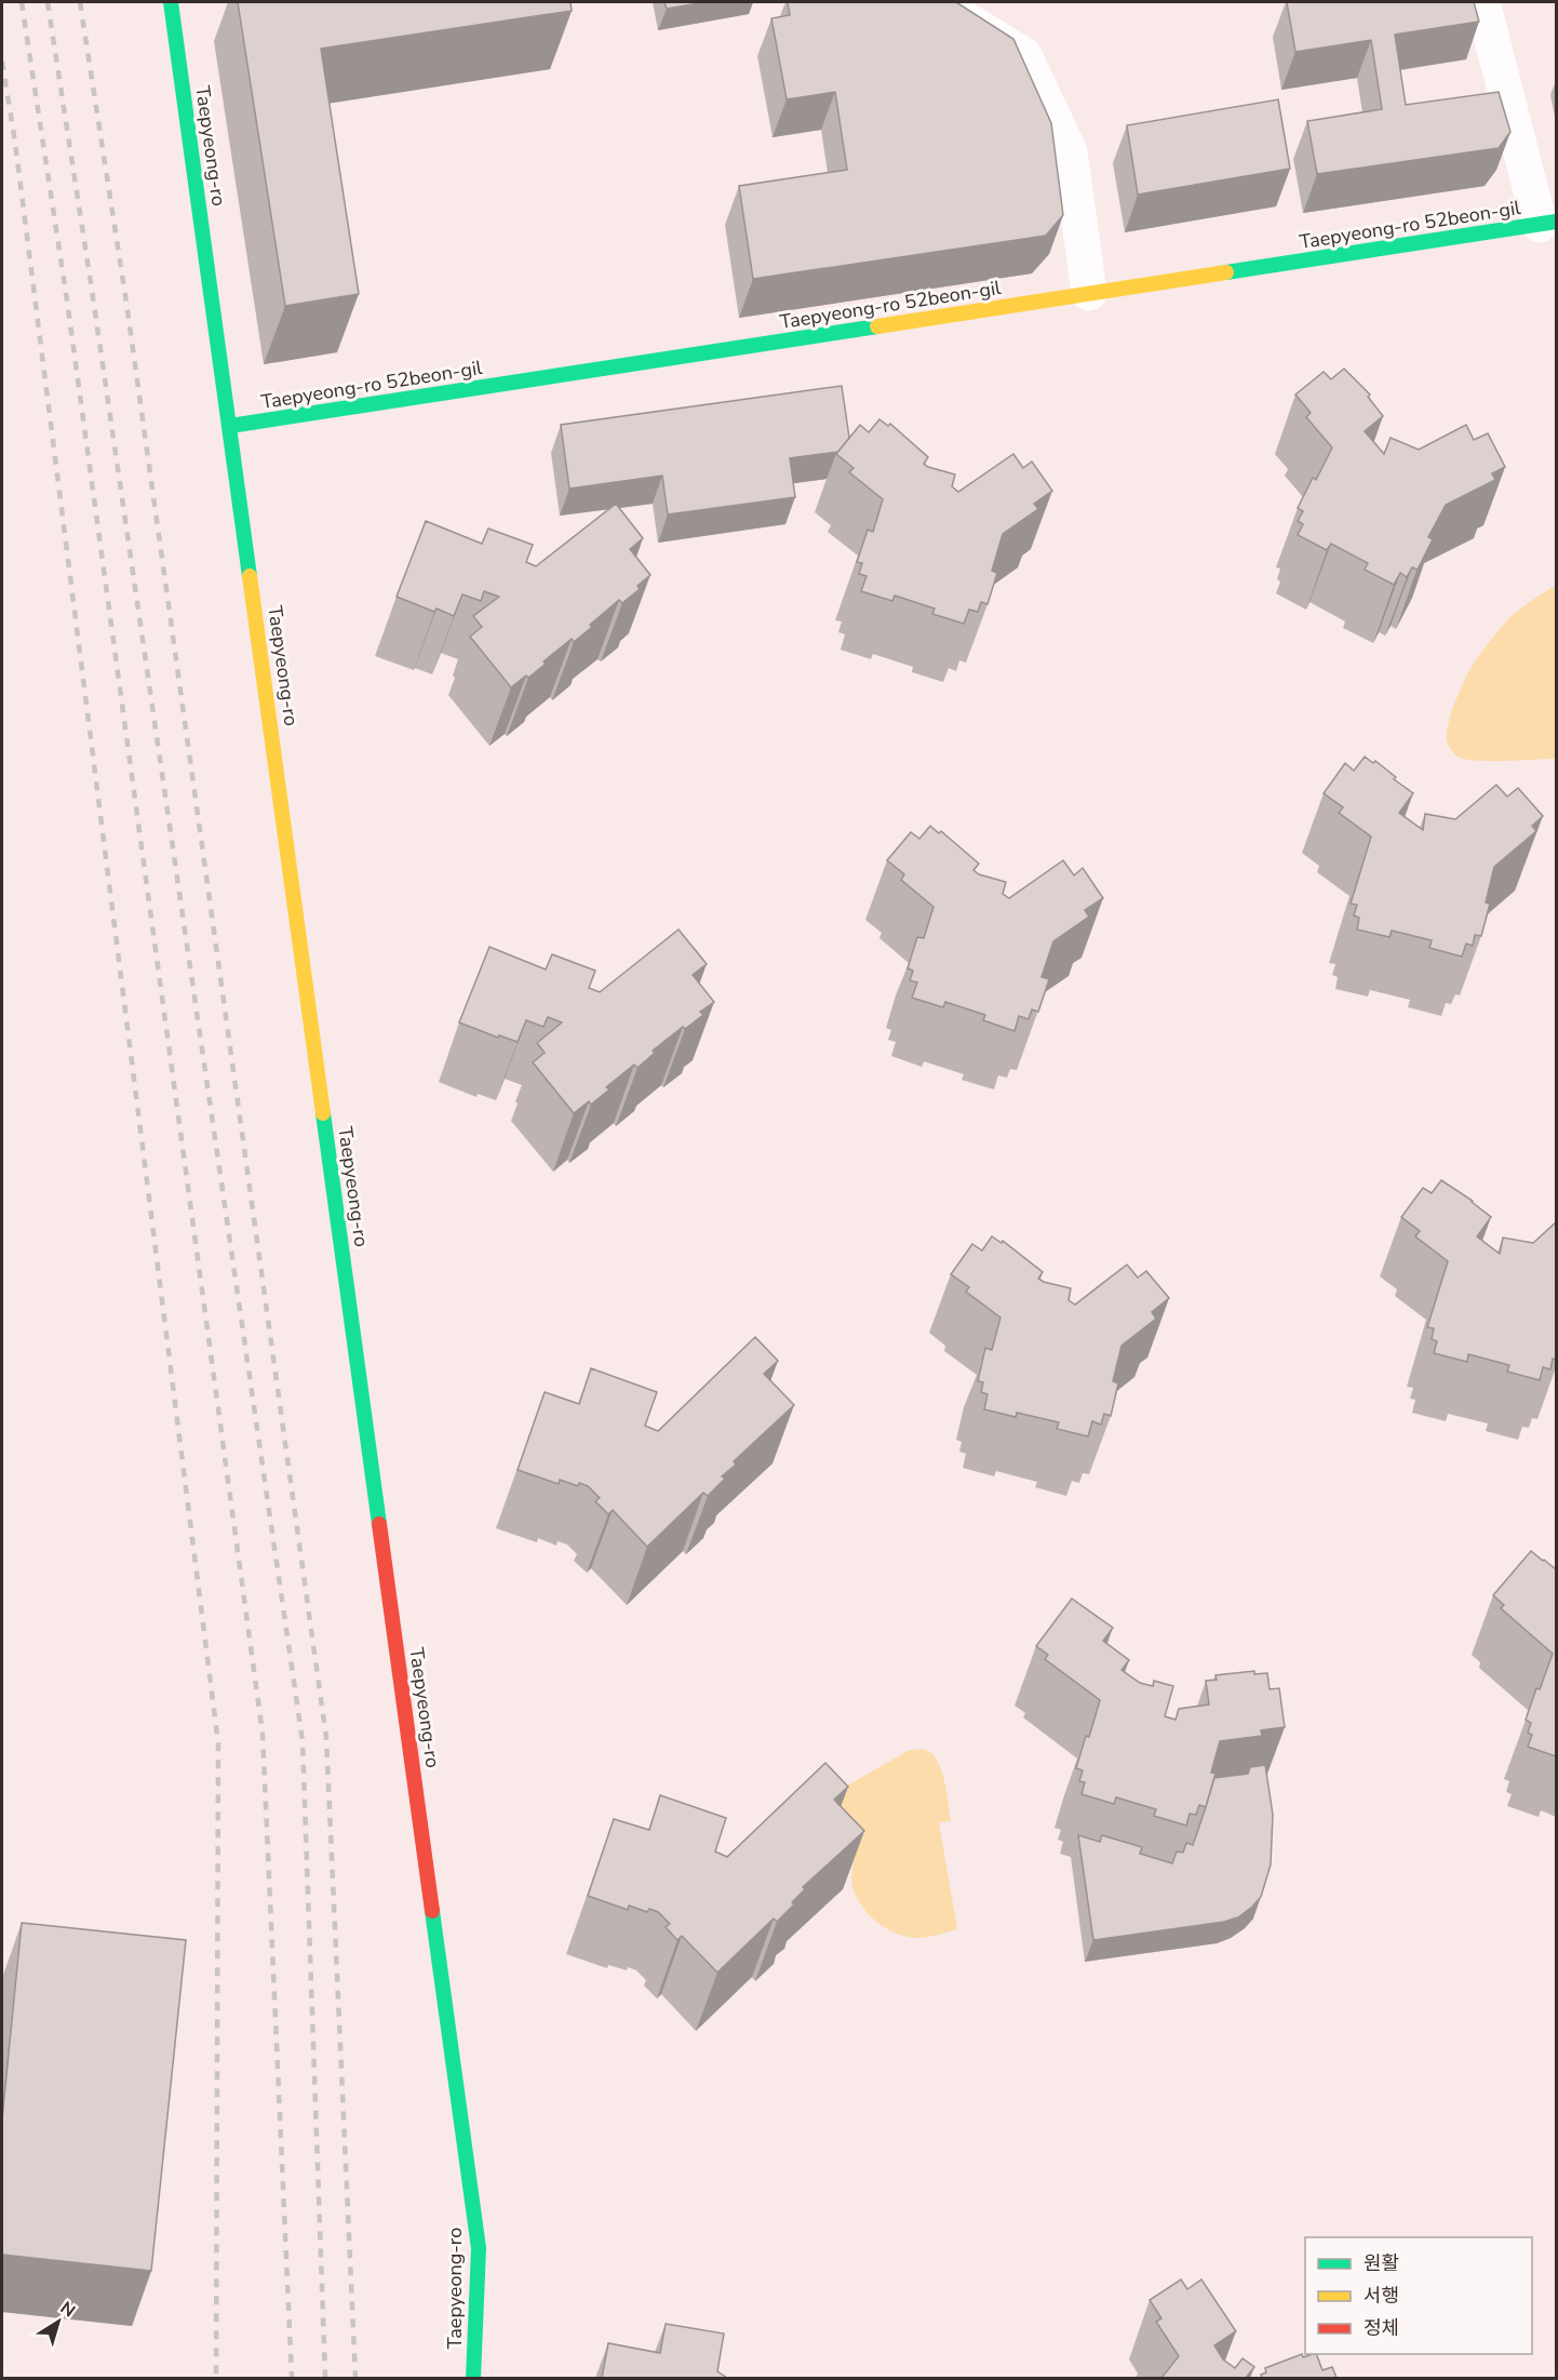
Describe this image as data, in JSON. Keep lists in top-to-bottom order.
{
  "streets": {
    "street": ["Taepyeong-ro", "Taepyeong-ro 52beon-gil"]
  },
  "crossings": [
    ["Taepyeong-ro", "Taepyeong-ro 52beon-gil"]
  ],
  "legend": ["원활", "서행", "정체"],
  "north": "top right"
}
